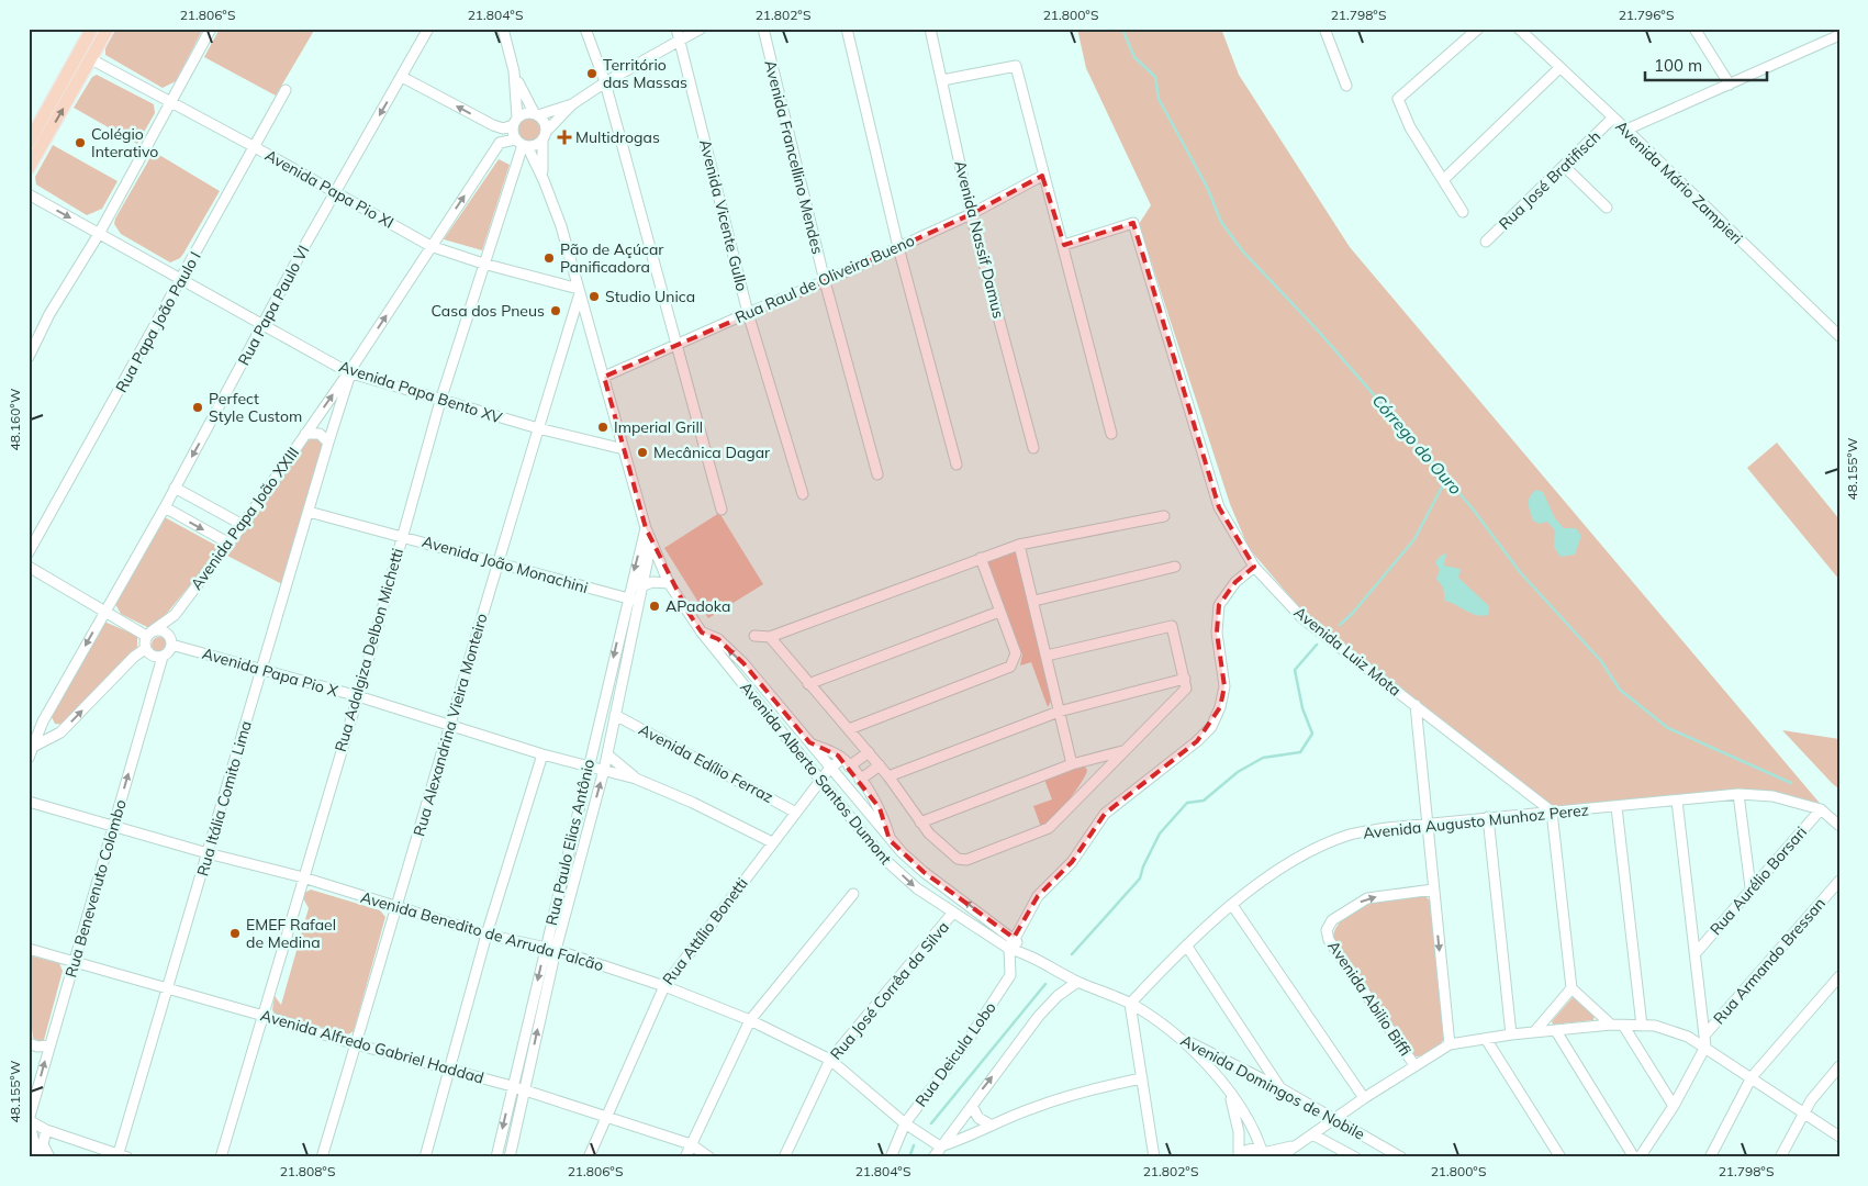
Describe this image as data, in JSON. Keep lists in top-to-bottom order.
{
  "streets": {
    "street": [
      "Avenida Francellino Mendes",
      "Rua José Bratifisch",
      "Avenida Mário Zampieri",
      "Avenida Papa Pio XI",
      "Avenida Vicente Gullo",
      "Avenida Nassif Damus",
      "Rua Raul de Oliveira Bueno",
      "Rua Papa Paulo VI",
      "Rua Papa João Paulo I",
      "Avenida Papa Bento XV",
      "Avenida Papa João XXIII",
      "Avenida João Monachini",
      "Rua Adalgiza Delbon Michetti",
      "Avenida Luiz Mota",
      "Avenida Papa Pio X",
      "Rua Alexandrina Vieira Monteiro",
      "Avenida Edílio Ferraz",
      "Avenida Alberto Santos Dumont",
      "Rua Itália Comito Lima",
      "Avenida Augusto Munhoz Perez",
      "Rua Paulo Elias Antônio",
      "Rua Aurélio Borsari",
      "Rua Benevenuto Colombo",
      "Avenida Benedito de Arruda Falcão",
      "Rua Attílio Bonetti",
      "Rua Armando Bressan",
      "Rua José Corrêa da Silva",
      "Avenida Abilio Biffi",
      "Avenida Alfredo Gabriel Haddad",
      "Rua Deicula Lobo",
      "Avenida Domingos de Nobile"
    ]
  },
  "crossings": [
    ["Avenida Francellino Mendes", "Rua Raul de Oliveira Bueno"],
    ["Rua José Bratifisch", "Avenida Mário Zampieri"],
    ["Avenida Papa Pio XI", "Rua Papa Paulo VI"],
    ["Avenida Papa Pio XI", "Rua Papa João Paulo I"],
    ["Avenida Papa Pio XI", "Avenida Papa João XXIII"],
    ["Avenida Papa Pio XI", "Rua Adalgiza Delbon Michetti"],
    ["Avenida Papa Pio XI", "Rua Alexandrina Vieira Monteiro"],
    ["Avenida Papa Pio XI", "Avenida Alberto Santos Dumont"],
    ["Avenida Vicente Gullo", "Rua Raul de Oliveira Bueno"],
    ["Avenida Nassif Damus", "Rua Raul de Oliveira Bueno"],
    ["Rua Raul de Oliveira Bueno", "Avenida Alberto Santos Dumont"],
    ["Rua Papa Paulo VI", "Avenida Papa Bento XV"],
    ["Rua Papa João Paulo I", "Avenida Papa Bento XV"],
    ["Avenida Papa Bento XV", "Avenida Papa João XXIII"],
    ["Avenida Papa Bento XV", "Rua Adalgiza Delbon Michetti"],
    ["Avenida Papa Bento XV", "Rua Alexandrina Vieira Monteiro"],
    ["Avenida Papa Bento XV", "Avenida Alberto Santos Dumont"],
    ["Avenida Papa Bento XV", "Rua Itália Comito Lima"],
    ["Avenida Papa João XXIII", "Rua Adalgiza Delbon Michetti"],
    ["Avenida Papa João XXIII", "Avenida Papa Pio X"],
    ["Avenida Papa João XXIII", "Avenida Alberto Santos Dumont"],
    ["Avenida Papa João XXIII", "Rua Itália Comito Lima"],
    ["Avenida Papa João XXIII", "Rua Benevenuto Colombo"],
    ["Avenida João Monachini", "Rua Adalgiza Delbon Michetti"],
    ["Avenida João Monachini", "Rua Alexandrina Vieira Monteiro"],
    ["Avenida João Monachini", "Rua Itália Comito Lima"],
    ["Avenida João Monachini", "Rua Paulo Elias Antônio"],
    ["Rua Adalgiza Delbon Michetti", "Avenida Papa Pio X"],
    ["Rua Adalgiza Delbon Michetti", "Avenida Alberto Santos Dumont"],
    ["Rua Adalgiza Delbon Michetti", "Avenida Benedito de Arruda Falcão"],
    ["Rua Adalgiza Delbon Michetti", "Avenida Alfredo Gabriel Haddad"],
    ["Avenida Luiz Mota", "Avenida Augusto Munhoz Perez"],
    ["Avenida Papa Pio X", "Rua Alexandrina Vieira Monteiro"],
    ["Avenida Papa Pio X", "Rua Itália Comito Lima"],
    ["Avenida Papa Pio X", "Rua Paulo Elias Antônio"],
    ["Avenida Papa Pio X", "Rua Benevenuto Colombo"],
    ["Avenida Papa Pio X", "Rua Attílio Bonetti"],
    ["Rua Alexandrina Vieira Monteiro", "Avenida Alberto Santos Dumont"],
    ["Rua Alexandrina Vieira Monteiro", "Avenida Benedito de Arruda Falcão"],
    ["Rua Alexandrina Vieira Monteiro", "Avenida Alfredo Gabriel Haddad"],
    ["Avenida Edílio Ferraz", "Rua Paulo Elias Antônio"],
    ["Avenida Edílio Ferraz", "Rua Attílio Bonetti"],
    ["Avenida Alberto Santos Dumont", "Avenida Augusto Munhoz Perez"],
    ["Avenida Alberto Santos Dumont", "Rua Paulo Elias Antônio"],
    ["Avenida Alberto Santos Dumont", "Rua Attílio Bonetti"],
    ["Avenida Alberto Santos Dumont", "Rua José Corrêa da Silva"],
    ["Avenida Alberto Santos Dumont", "Rua Deicula Lobo"],
    ["Avenida Alberto Santos Dumont", "Avenida Domingos de Nobile"],
    ["Rua Itália Comito Lima", "Avenida Benedito de Arruda Falcão"],
    ["Rua Itália Comito Lima", "Avenida Alfredo Gabriel Haddad"],
    ["Avenida Augusto Munhoz Perez", "Rua Aurélio Borsari"],
    ["Rua Paulo Elias Antônio", "Avenida Benedito de Arruda Falcão"],
    ["Rua Paulo Elias Antônio", "Avenida Alfredo Gabriel Haddad"],
    ["Rua Benevenuto Colombo", "Avenida Benedito de Arruda Falcão"],
    ["Rua Benevenuto Colombo", "Avenida Alfredo Gabriel Haddad"],
    ["Avenida Benedito de Arruda Falcão", "Rua Attílio Bonetti"],
    ["Avenida Benedito de Arruda Falcão", "Rua José Corrêa da Silva"],
    ["Avenida Benedito de Arruda Falcão", "Rua Deicula Lobo"],
    ["Rua Attílio Bonetti", "Avenida Alfredo Gabriel Haddad"]
  ],
  "one_way": ["Avenida Papa João XXIII", "Rua Benevenuto Colombo"],
  "water": ["Córrego do Ouro"],
  "places": {
    "other": [
      "Território das Massas",
      "Colégio Interativo",
      "Pão de Açúcar Panificadora",
      "Studio Unica",
      "Casa dos Pneus",
      "Perfect Style Custom",
      "Imperial Grill",
      "Mecânica Dagar",
      "APadoka",
      "EMEF Rafael de Medina"
    ],
    "health": ["Multidrogas"]
  },
  "scale_bar": "100 m",
  "coordinates": [
    "21.806°S",
    "21.804°S",
    "21.802°S",
    "21.800°S",
    "21.798°S",
    "21.796°S",
    "48.160°W",
    "48.155°W",
    "21.808°S"
  ]
}
